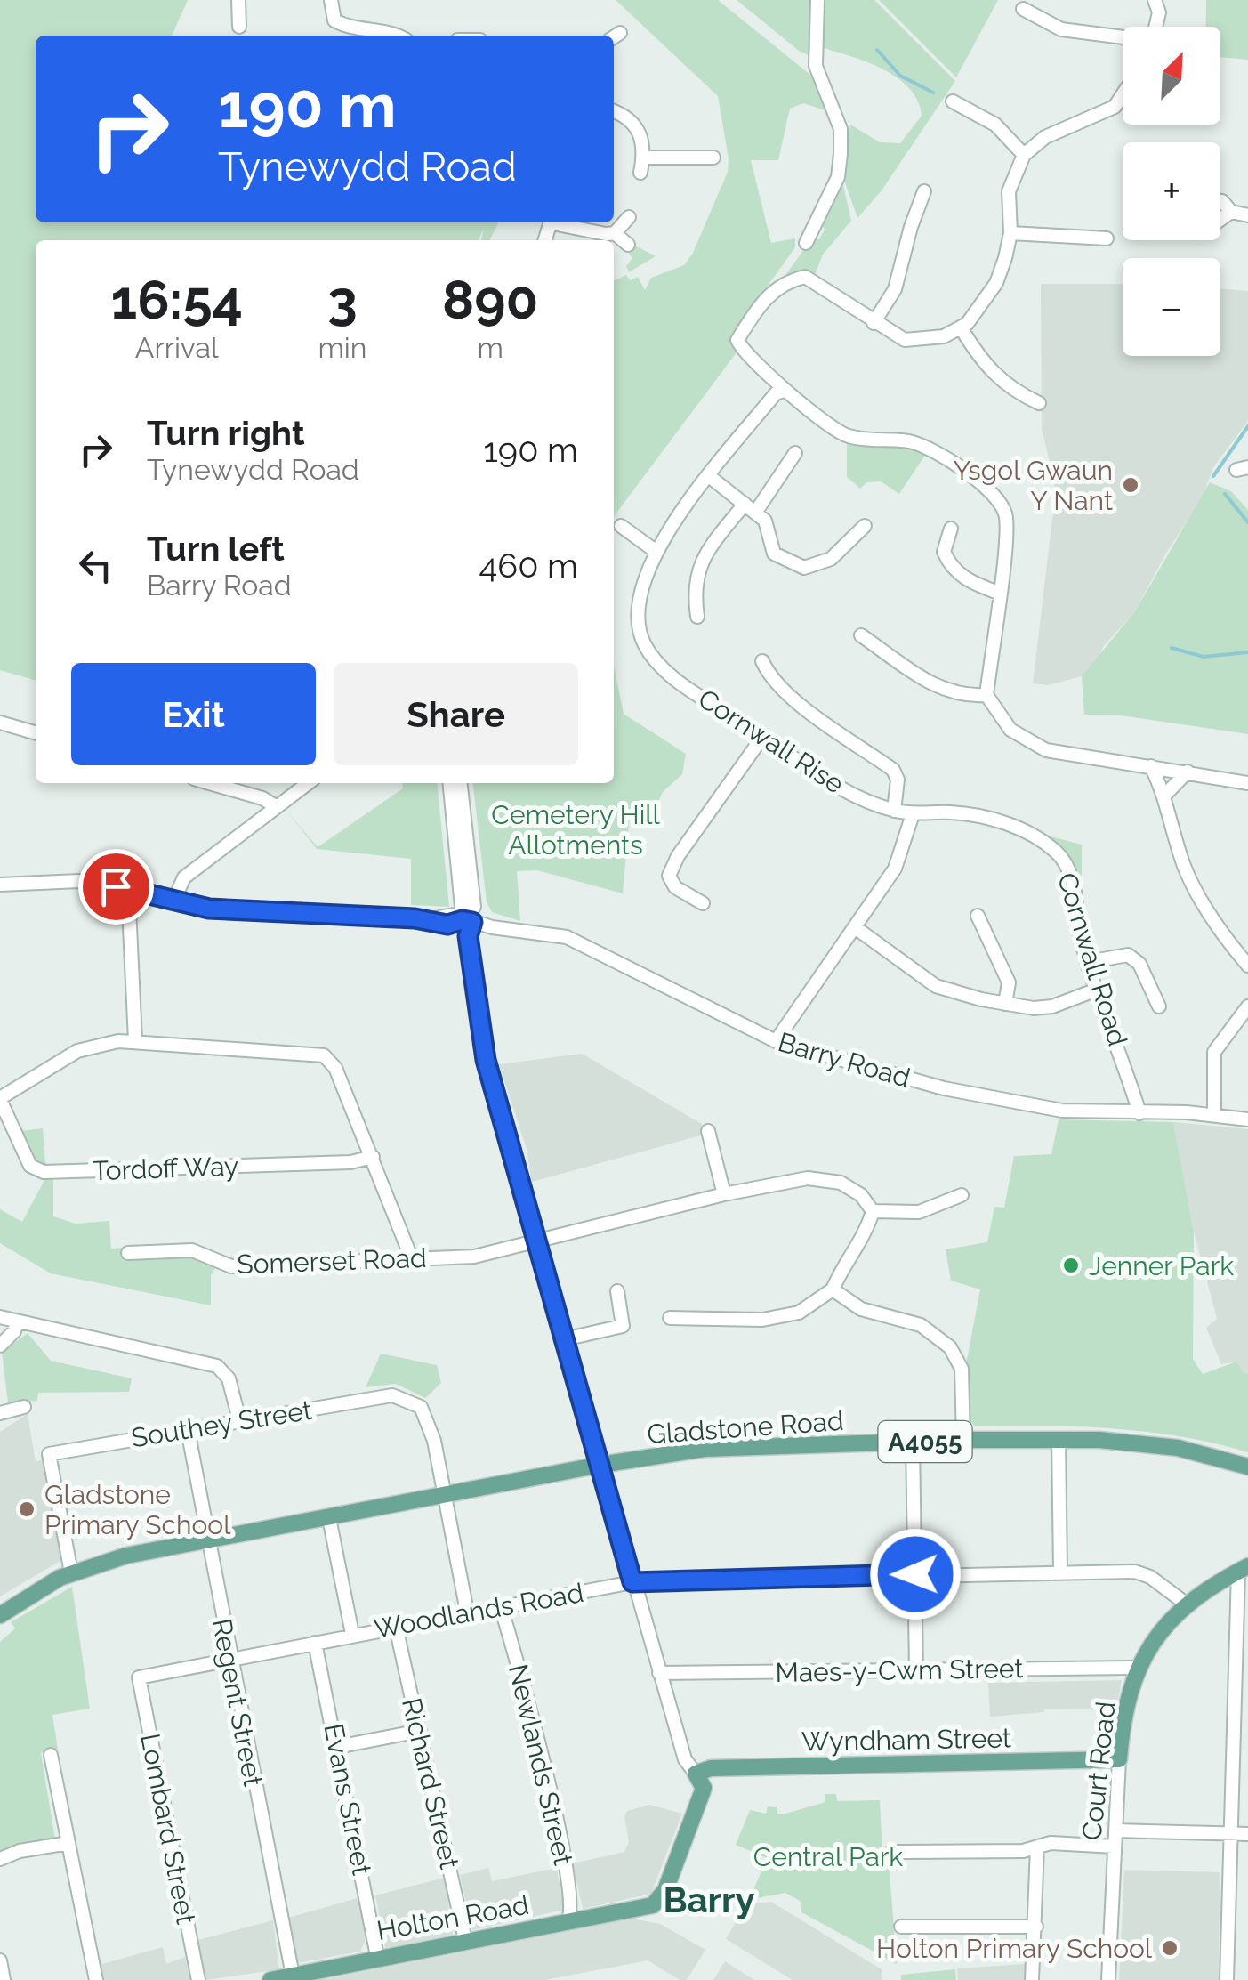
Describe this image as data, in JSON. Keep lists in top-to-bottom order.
{
  "streets": {
    "main road": [
      "Gladstone Road",
      "A4055",
      "Wyndham Street",
      "Court Road",
      "Holton Road"
    ],
    "street": [
      "Cornwall Rise",
      "Cornwall Road",
      "Barry Road",
      "Tordoff Way",
      "Somerset Road",
      "Southey Street",
      "Woodlands Road",
      "Maes-y-Cwm Street",
      "Regent Street",
      "Newlands Street",
      "Richard Street",
      "Evans Street",
      "Lombard Street"
    ]
  },
  "crossings": [
    ["Cornwall Rise", "Cornwall Road"],
    ["Cornwall Road", "Barry Road"],
    ["Southey Street", "Gladstone Road"],
    ["Southey Street", "Regent Street"],
    ["Gladstone Road", "Regent Street"],
    ["Woodlands Road", "Regent Street"],
    ["Woodlands Road", "Newlands Street"],
    ["Woodlands Road", "Court Road"],
    ["Woodlands Road", "Richard Street"],
    ["Woodlands Road", "Evans Street"],
    ["Woodlands Road", "Lombard Street"],
    ["Maes-y-Cwm Street", "Court Road"],
    ["Regent Street", "Holton Road"],
    ["Wyndham Street", "Court Road"],
    ["Wyndham Street", "Holton Road"],
    ["Newlands Street", "Holton Road"],
    ["Richard Street", "Holton Road"],
    ["Evans Street", "Holton Road"]
  ],
  "districts": ["Barry"],
  "parks": ["Cemetery Hill Allotments", "Central Park"],
  "places": [
    "Ysgol Gwaun Y Nant",
    "Jenner Park",
    "Gladstone Primary School",
    "Holton Primary School"
  ],
  "north": "top right",
  "page": {
    "map_buttons": ["+", "−"],
    "turn": ["190 m", "Tynewydd Road"],
    "eta": [
      "16:54",
      "Arrival",
      "3",
      "min",
      "890",
      "m"
    ],
    "list": [
      {
        "name": "Turn right",
        "note": "Tynewydd Road",
        "value": "190 m"
      },
      {
        "name": "Turn left",
        "note": "Barry Road",
        "value": "460 m"
      }
    ],
    "buttons": ["Exit", "Share"]
  }
}
